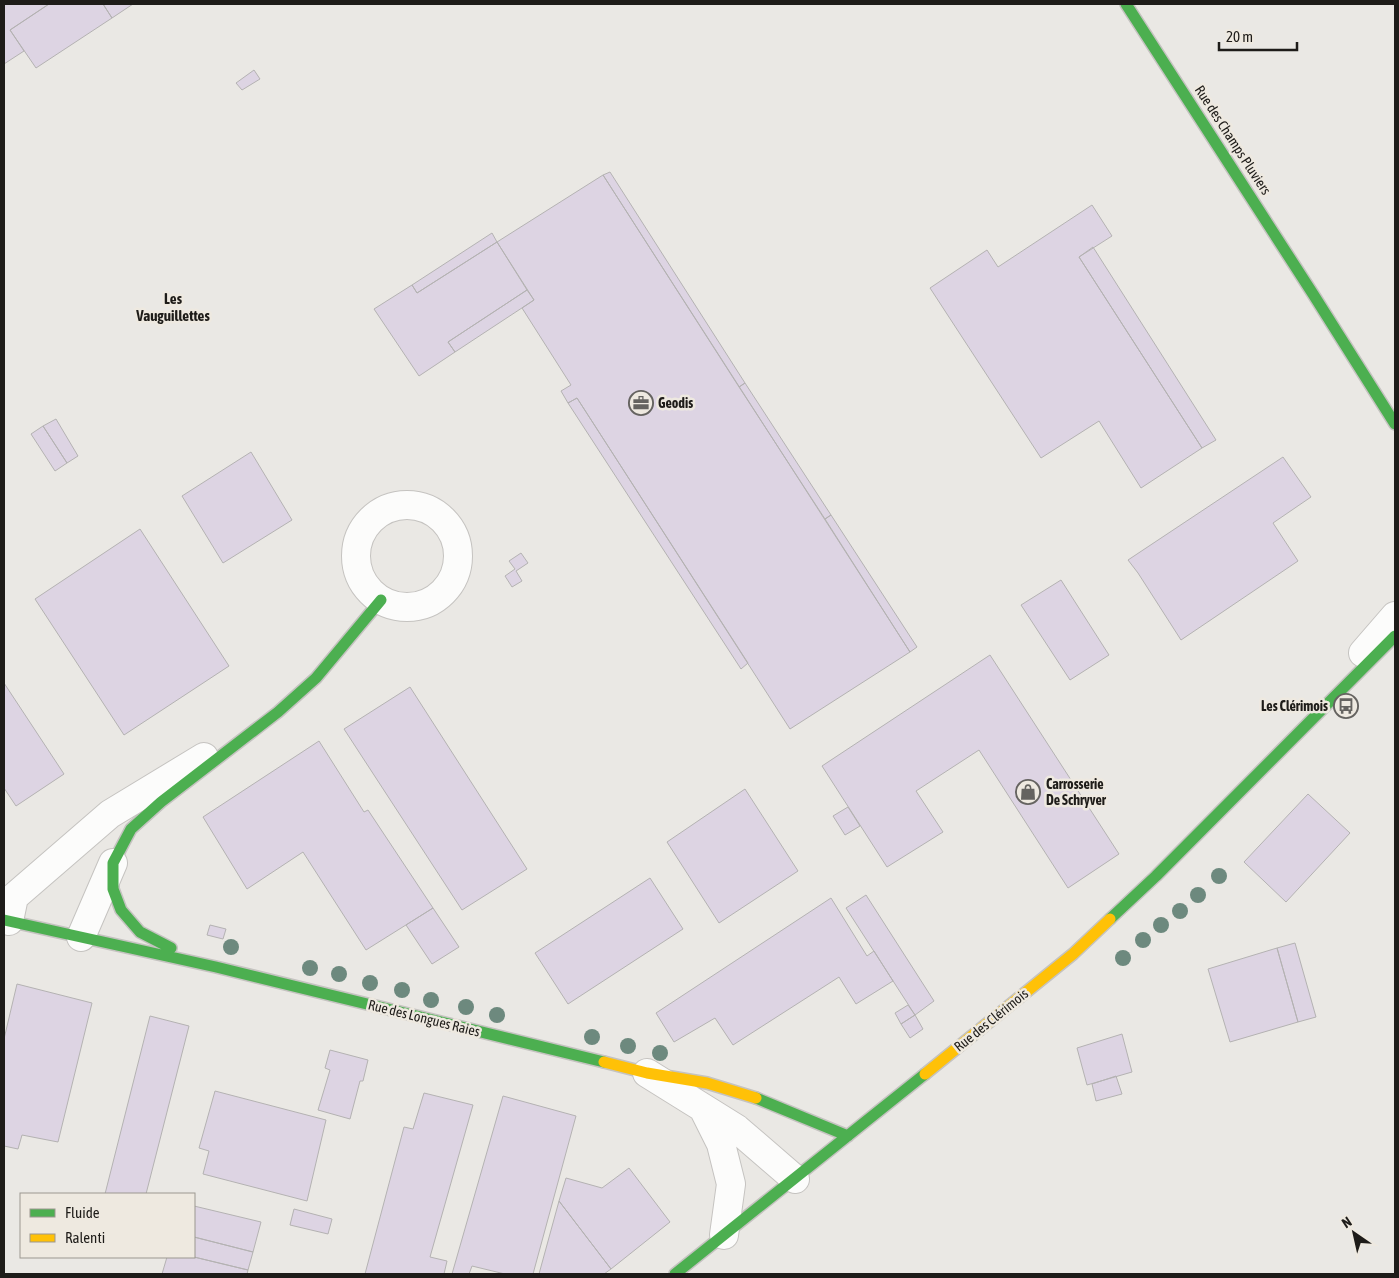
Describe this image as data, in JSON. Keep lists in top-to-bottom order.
{
  "streets": {
    "street": ["Rue des Champs Pluviers", "Rue des Longues Raies", "Rue des Clérimois"]
  },
  "crossings": [
    ["Rue des Longues Raies", "Rue des Clérimois"]
  ],
  "districts": ["Les Vauguillettes"],
  "places": {
    "office": ["Geodis"],
    "bus stop": ["Les Clérimois"],
    "shop": ["Carrosserie De Schryver"]
  },
  "legend": ["Fluide", "Ralenti"],
  "scale_bar": "20 m",
  "north": "top left"
}
